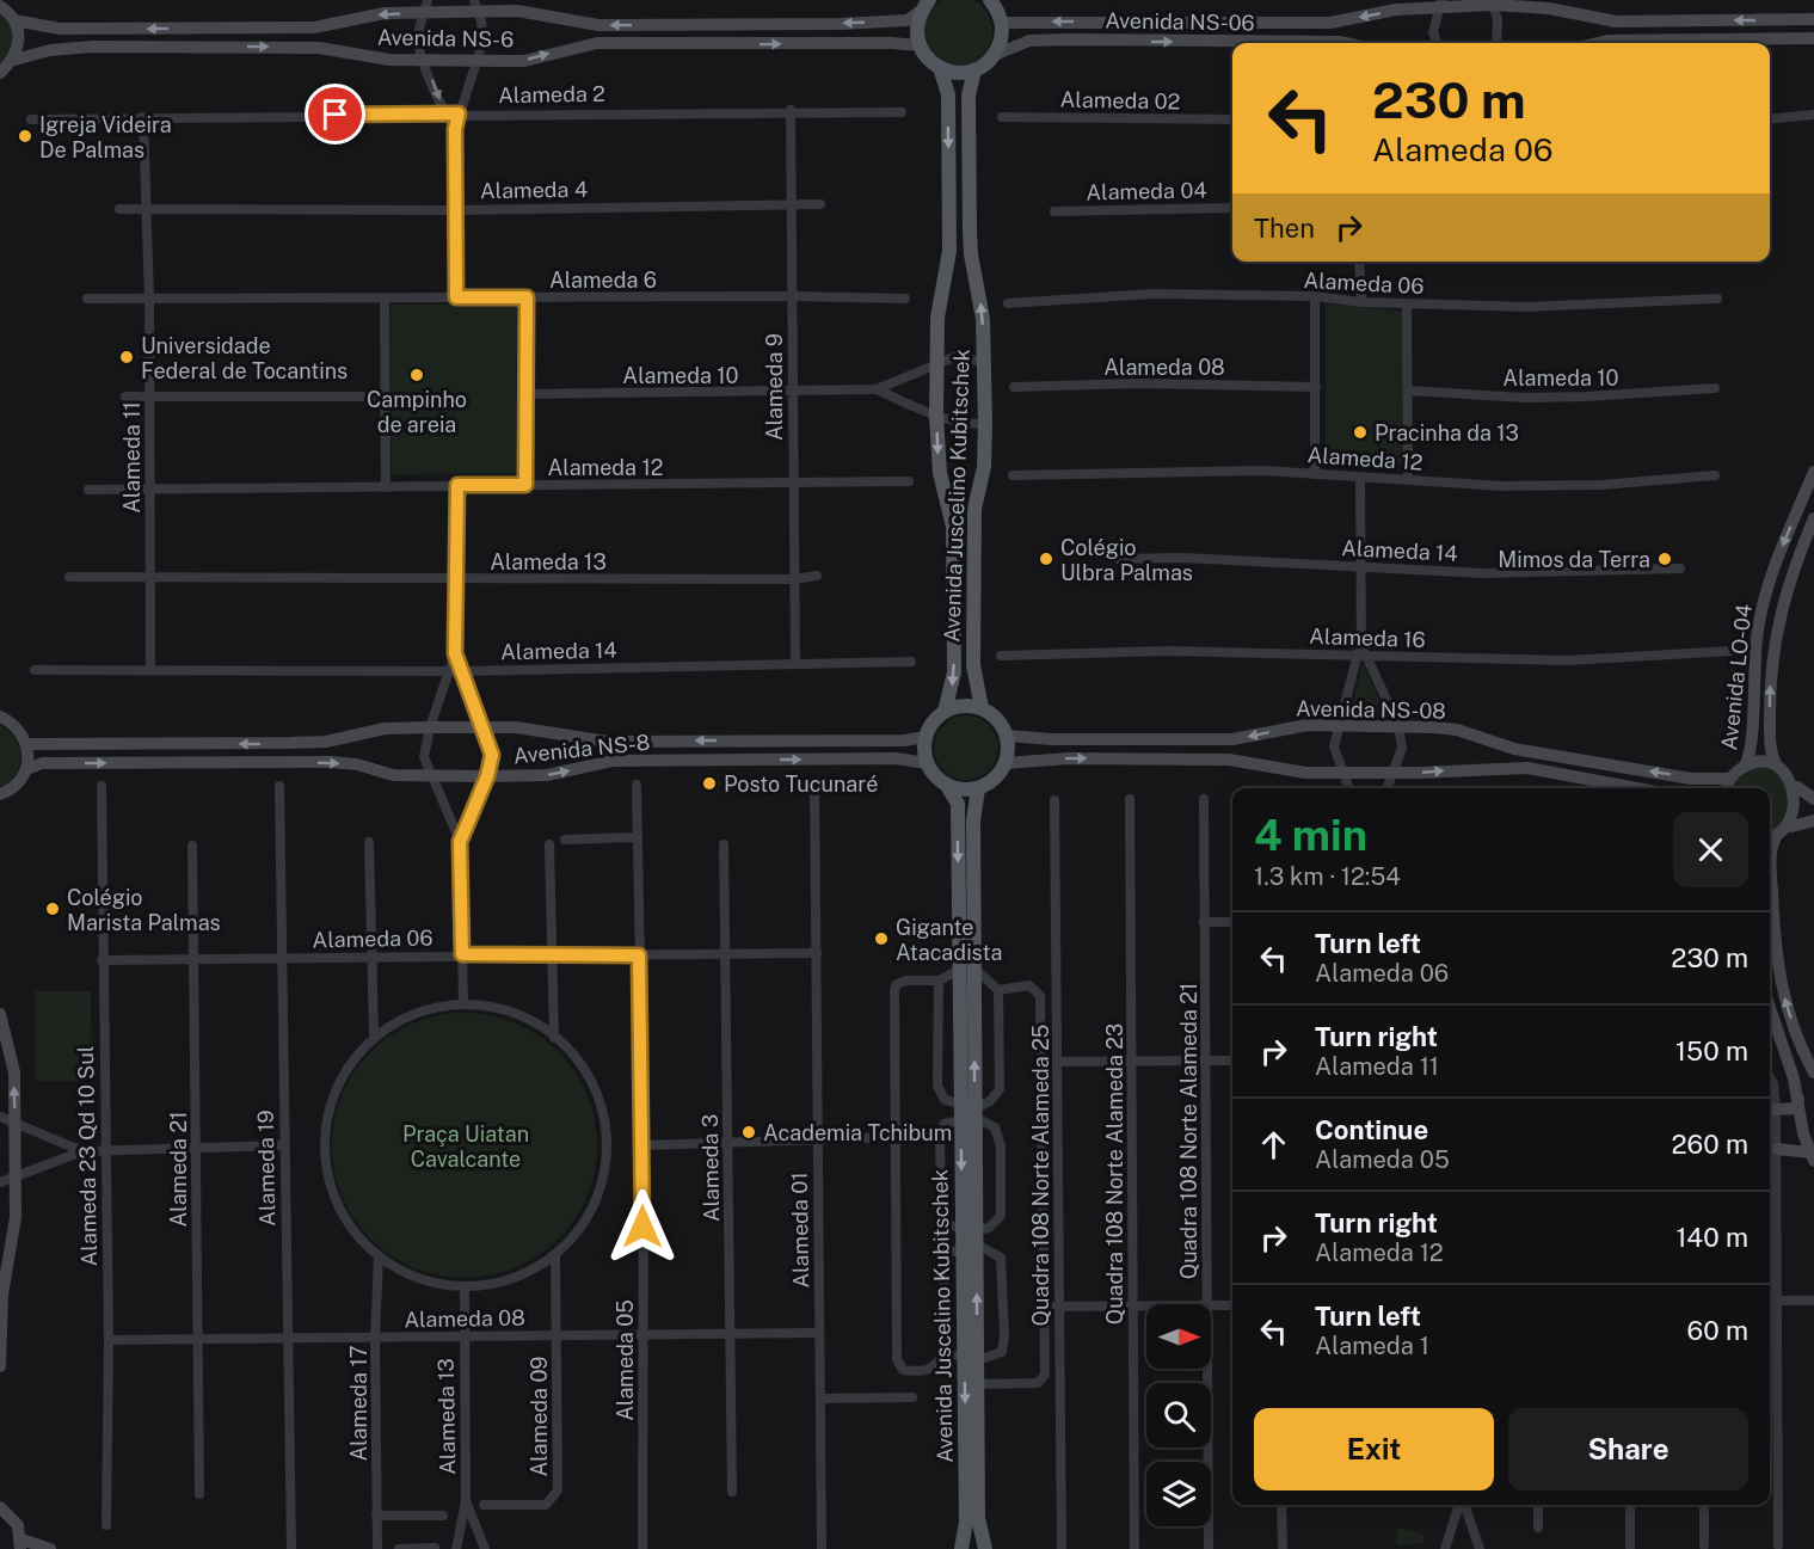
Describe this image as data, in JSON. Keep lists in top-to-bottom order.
{
  "streets": {
    "main road": ["Avenida Juscelino Kubitschek"],
    "street": [
      "Avenida NS-06",
      "Avenida NS-6",
      "Alameda 2",
      "Alameda 02",
      "Alameda 4",
      "Alameda 04",
      "Alameda 6",
      "Alameda 06",
      "Alameda 08",
      "Alameda 10",
      "Alameda 9",
      "Alameda 11",
      "Alameda 12",
      "Alameda 14",
      "Alameda 13",
      "Alameda 16",
      "Avenida LO-04",
      "Avenida NS-08",
      "Avenida NS-8",
      "Quadra 108 Norte Alameda 21",
      "Alameda 23 Qd 10 Sul",
      "Alameda 19",
      "Alameda 3",
      "Alameda 21",
      "Quadra 108 Norte Alameda 23",
      "Quadra 108 Norte Alameda 25",
      "Alameda 01",
      "Alameda 05",
      "Alameda 17",
      "Alameda 09"
    ]
  },
  "crossings": [
    ["Alameda 2", "Alameda 9"],
    ["Alameda 2", "Alameda 11"],
    ["Alameda 4", "Alameda 9"],
    ["Alameda 4", "Alameda 11"],
    ["Alameda 6", "Alameda 9"],
    ["Alameda 6", "Alameda 11"],
    ["Alameda 06", "Alameda 23 Qd 10 Sul"],
    ["Alameda 06", "Alameda 19"],
    ["Alameda 06", "Alameda 3"],
    ["Alameda 06", "Alameda 21"],
    ["Alameda 06", "Alameda 01"],
    ["Alameda 06", "Alameda 05"],
    ["Alameda 08", "Alameda 13"],
    ["Alameda 08", "Alameda 23 Qd 10 Sul"],
    ["Alameda 08", "Alameda 19"],
    ["Alameda 08", "Alameda 3"],
    ["Alameda 08", "Alameda 21"],
    ["Alameda 08", "Alameda 01"],
    ["Alameda 08", "Alameda 05"],
    ["Alameda 08", "Alameda 17"],
    ["Alameda 08", "Alameda 09"],
    ["Alameda 10", "Alameda 9"],
    ["Alameda 10", "Avenida Juscelino Kubitschek"],
    ["Alameda 9", "Alameda 12"],
    ["Alameda 9", "Alameda 14"],
    ["Alameda 9", "Alameda 13"],
    ["Alameda 11", "Alameda 12"],
    ["Alameda 11", "Alameda 14"],
    ["Alameda 11", "Alameda 13"],
    ["Avenida Juscelino Kubitschek", "Avenida NS-08"],
    ["Avenida Juscelino Kubitschek", "Avenida NS-8"],
    ["Avenida NS-08", "Avenida NS-8"]
  ],
  "parks": ["Praça Uiatan Cavalcante"],
  "places": [
    "Igreja Videira De Palmas",
    "Universidade Federal de Tocantins",
    "Campinho de areia",
    "Pracinha da 13",
    "Colégio Ulbra Palmas",
    "Mimos da Terra",
    "Posto Tucunaré",
    "Colégio Marista Palmas",
    "Gigante Atacadista",
    "Academia Tchibum"
  ],
  "north": "right",
  "page": {
    "turn": ["230 m", "Alameda 06"],
    "then": "Then",
    "heading": ["4 min", "1.3 km · 12:54"],
    "list": [
      {
        "name": "Turn left",
        "note": "Alameda 06",
        "value": "230 m"
      },
      {
        "name": "Turn right",
        "note": "Alameda 11",
        "value": "150 m"
      },
      {
        "name": "Continue",
        "note": "Alameda 05",
        "value": "260 m"
      },
      {
        "name": "Turn right",
        "note": "Alameda 12",
        "value": "140 m"
      },
      {
        "name": "Turn left",
        "note": "Alameda 1",
        "value": "60 m"
      }
    ],
    "buttons": ["Exit", "Share"]
  }
}
